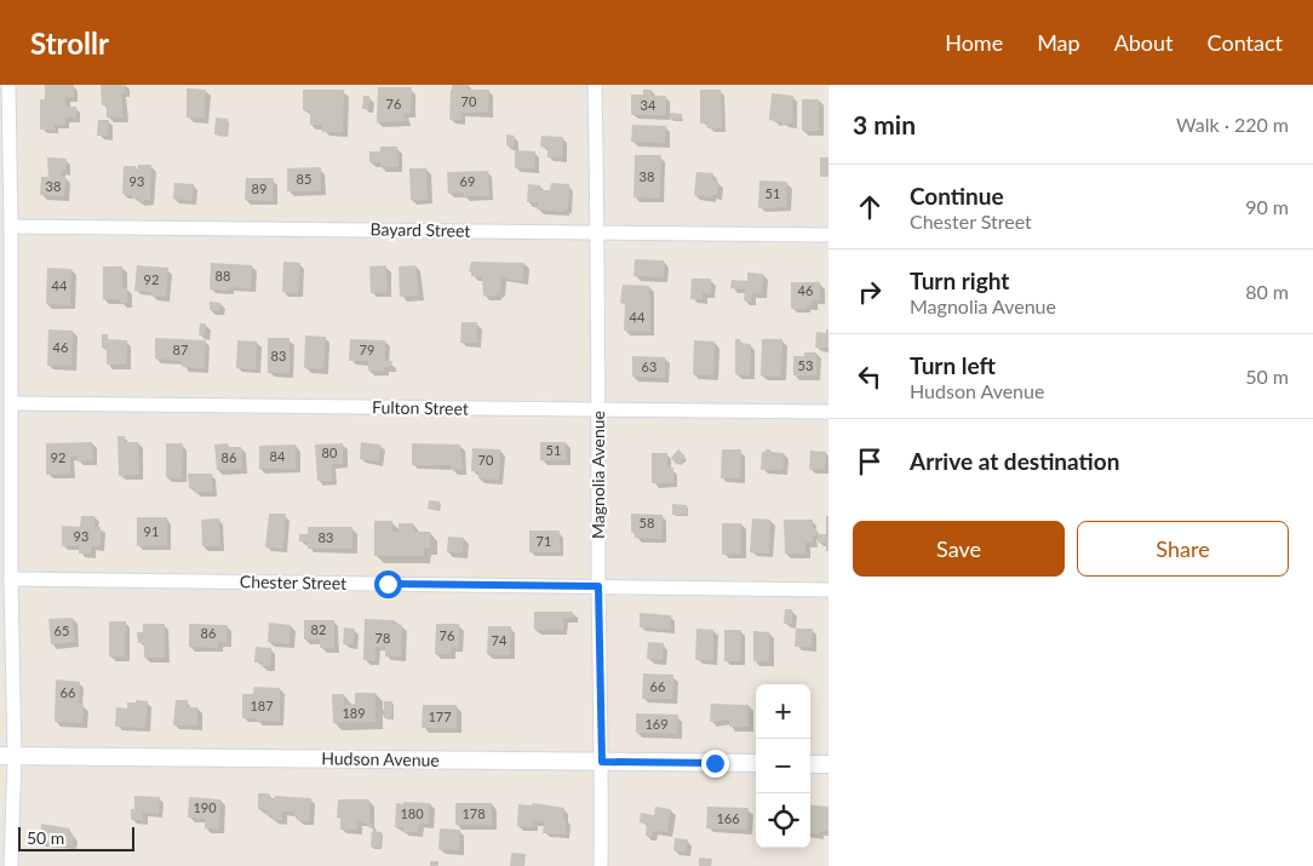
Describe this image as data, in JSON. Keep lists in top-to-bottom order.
{
  "streets": {
    "street": [
      "Bayard Street",
      "Fulton Street",
      "Magnolia Avenue",
      "Chester Street",
      "Hudson Avenue"
    ]
  },
  "crossings": [
    ["Bayard Street", "Magnolia Avenue"],
    ["Fulton Street", "Magnolia Avenue"],
    ["Magnolia Avenue", "Chester Street"],
    ["Magnolia Avenue", "Hudson Avenue"]
  ],
  "house_numbers": [
    "70",
    "76",
    "34",
    "38",
    "85",
    "93",
    "69",
    "38",
    "89",
    "51",
    "88",
    "92",
    "44",
    "46",
    "44",
    "46",
    "87",
    "79",
    "83",
    "53",
    "63",
    "51",
    "80",
    "84",
    "92",
    "86",
    "70",
    "58",
    "91",
    "93",
    "83",
    "71",
    "82",
    "65",
    "86",
    "76",
    "78",
    "74",
    "66",
    "66",
    "187",
    "189",
    "177",
    "169",
    "190",
    "180",
    "178",
    "166"
  ],
  "scale_bar": "50 m",
  "page": {
    "header": "Strollr",
    "nav": [
      "Home",
      "Map",
      "About",
      "Contact"
    ],
    "heading": ["3 min", "Walk · 220 m"],
    "list": [
      ["Continue", "Chester Street", "90 m"],
      ["Turn right", "Magnolia Avenue", "80 m"],
      ["Turn left", "Hudson Avenue", "50 m"],
      "Arrive at destination"
    ],
    "buttons": ["Save", "Share"],
    "map_buttons": ["+", "−"],
    "scale": "50 m"
  }
}
